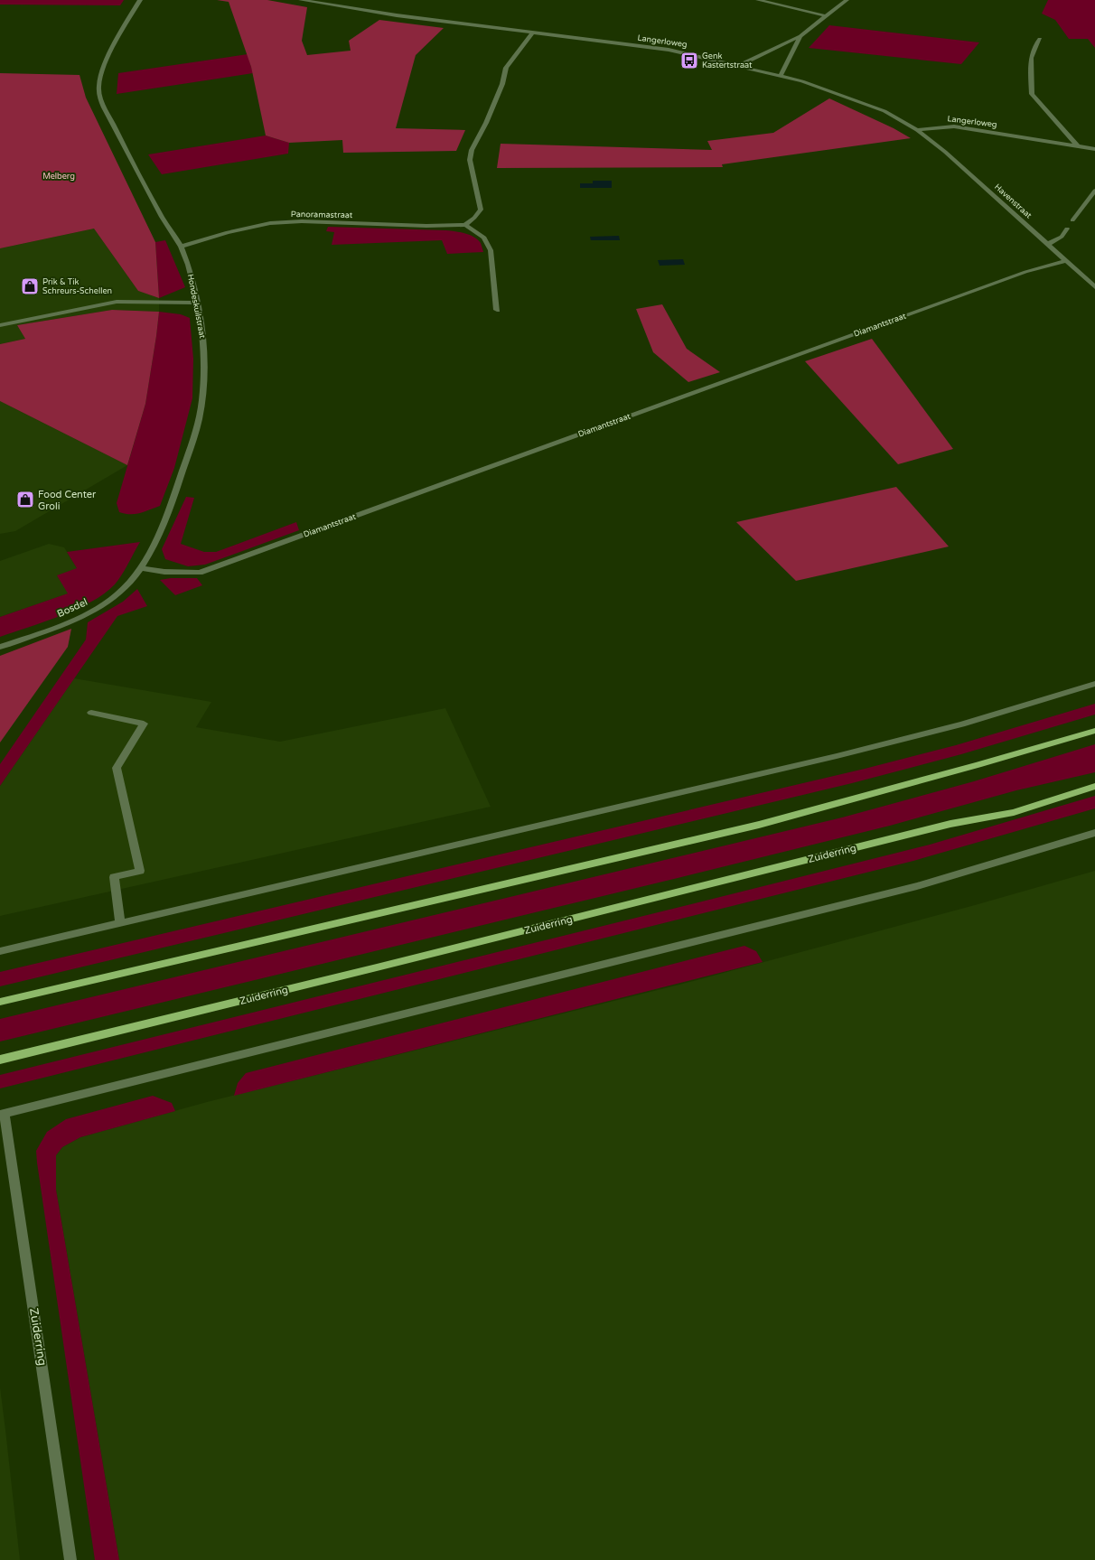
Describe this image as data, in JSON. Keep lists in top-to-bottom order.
{
  "streets": {
    "main road": ["Zuiderring"],
    "street": [
      "Langerloweg",
      "Havenstraat",
      "Panoramastraat",
      "Hondeskuilstraat",
      "Diamantstraat",
      "Bosdel"
    ]
  },
  "crossings": [
    ["Langerloweg", "Havenstraat"],
    ["Havenstraat", "Diamantstraat"],
    ["Panoramastraat", "Hondeskuilstraat"],
    ["Hondeskuilstraat", "Diamantstraat"],
    ["Hondeskuilstraat", "Bosdel"],
    ["Diamantstraat", "Bosdel"]
  ],
  "parks": ["Melberg"],
  "places": {
    "bus stop": ["Genk Kastertstraat"],
    "shop": ["Prik & Tik Schreurs-Schellen", "Food Center Groli"]
  }
}
